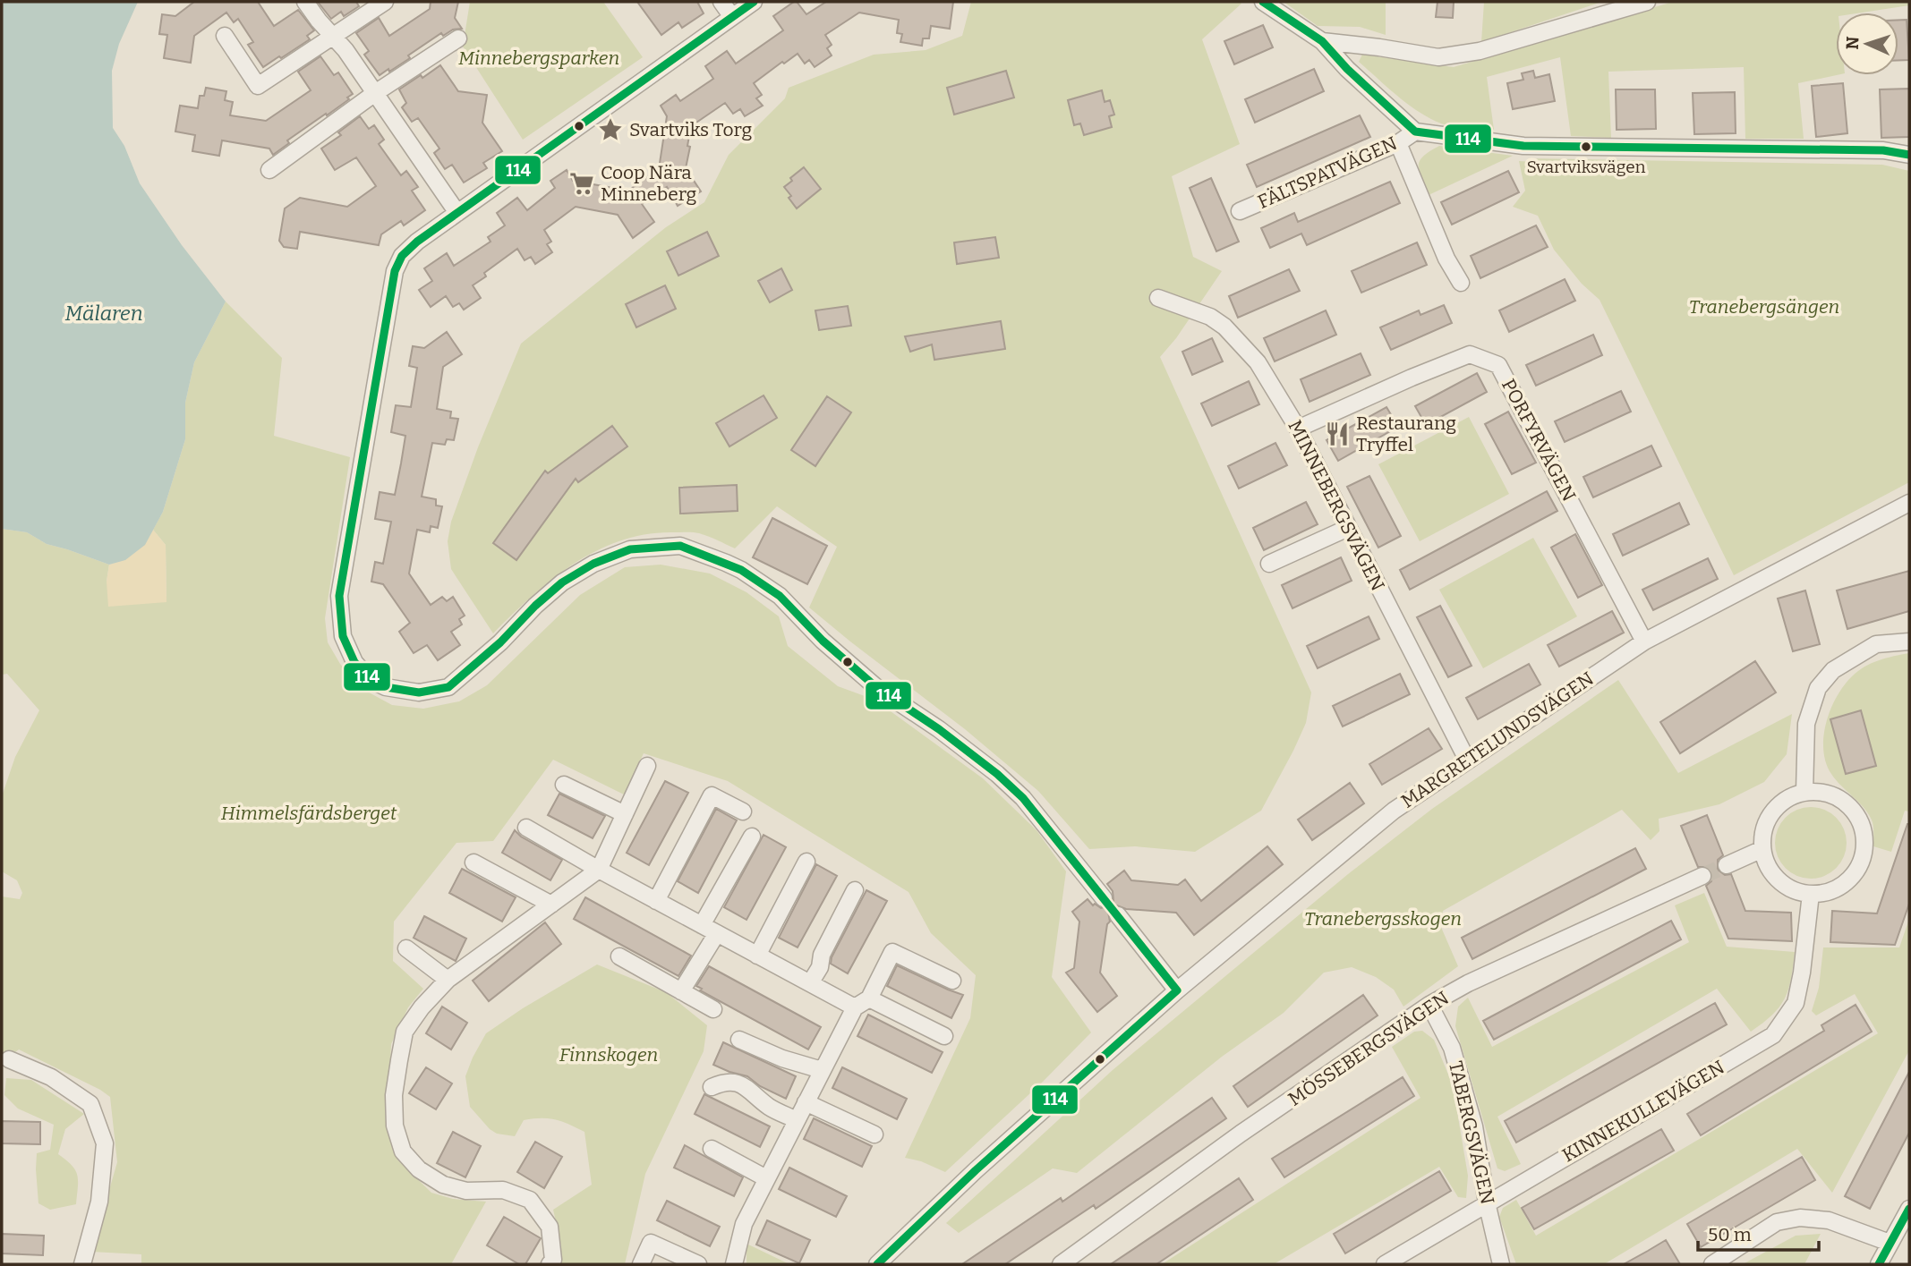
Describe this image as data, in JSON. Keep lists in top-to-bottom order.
{
  "streets": {
    "street": [
      "FÄLTSPATVÄGEN",
      "PORFYRVÄGEN",
      "MINNEBERGSVÄGEN",
      "MARGRETELUNDSVÄGEN",
      "MÖSSEBERGSVÄGEN",
      "KINNEKULLEVÄGEN",
      "TABERGSVÄGEN"
    ]
  },
  "crossings": [
    ["PORFYRVÄGEN", "MINNEBERGSVÄGEN"],
    ["PORFYRVÄGEN", "MARGRETELUNDSVÄGEN"],
    ["MINNEBERGSVÄGEN", "MARGRETELUNDSVÄGEN"],
    ["MÖSSEBERGSVÄGEN", "TABERGSVÄGEN"],
    ["KINNEKULLEVÄGEN", "TABERGSVÄGEN"]
  ],
  "water": ["Mälaren"],
  "parks": [
    "Minnebergsparken",
    "Tranebergsängen",
    "Himmelsfärdsberget",
    "Tranebergsskogen",
    "Finnskogen"
  ],
  "places": {
    "place": ["Svartviks Torg"],
    "other": ["Svartviksvägen"],
    "supermarket": ["Coop Nära Minneberg"],
    "restaurant": ["Restaurang Tryffel"]
  },
  "lines": ["transit line 114"],
  "scale_bar": "50 m",
  "north": "left"
}
